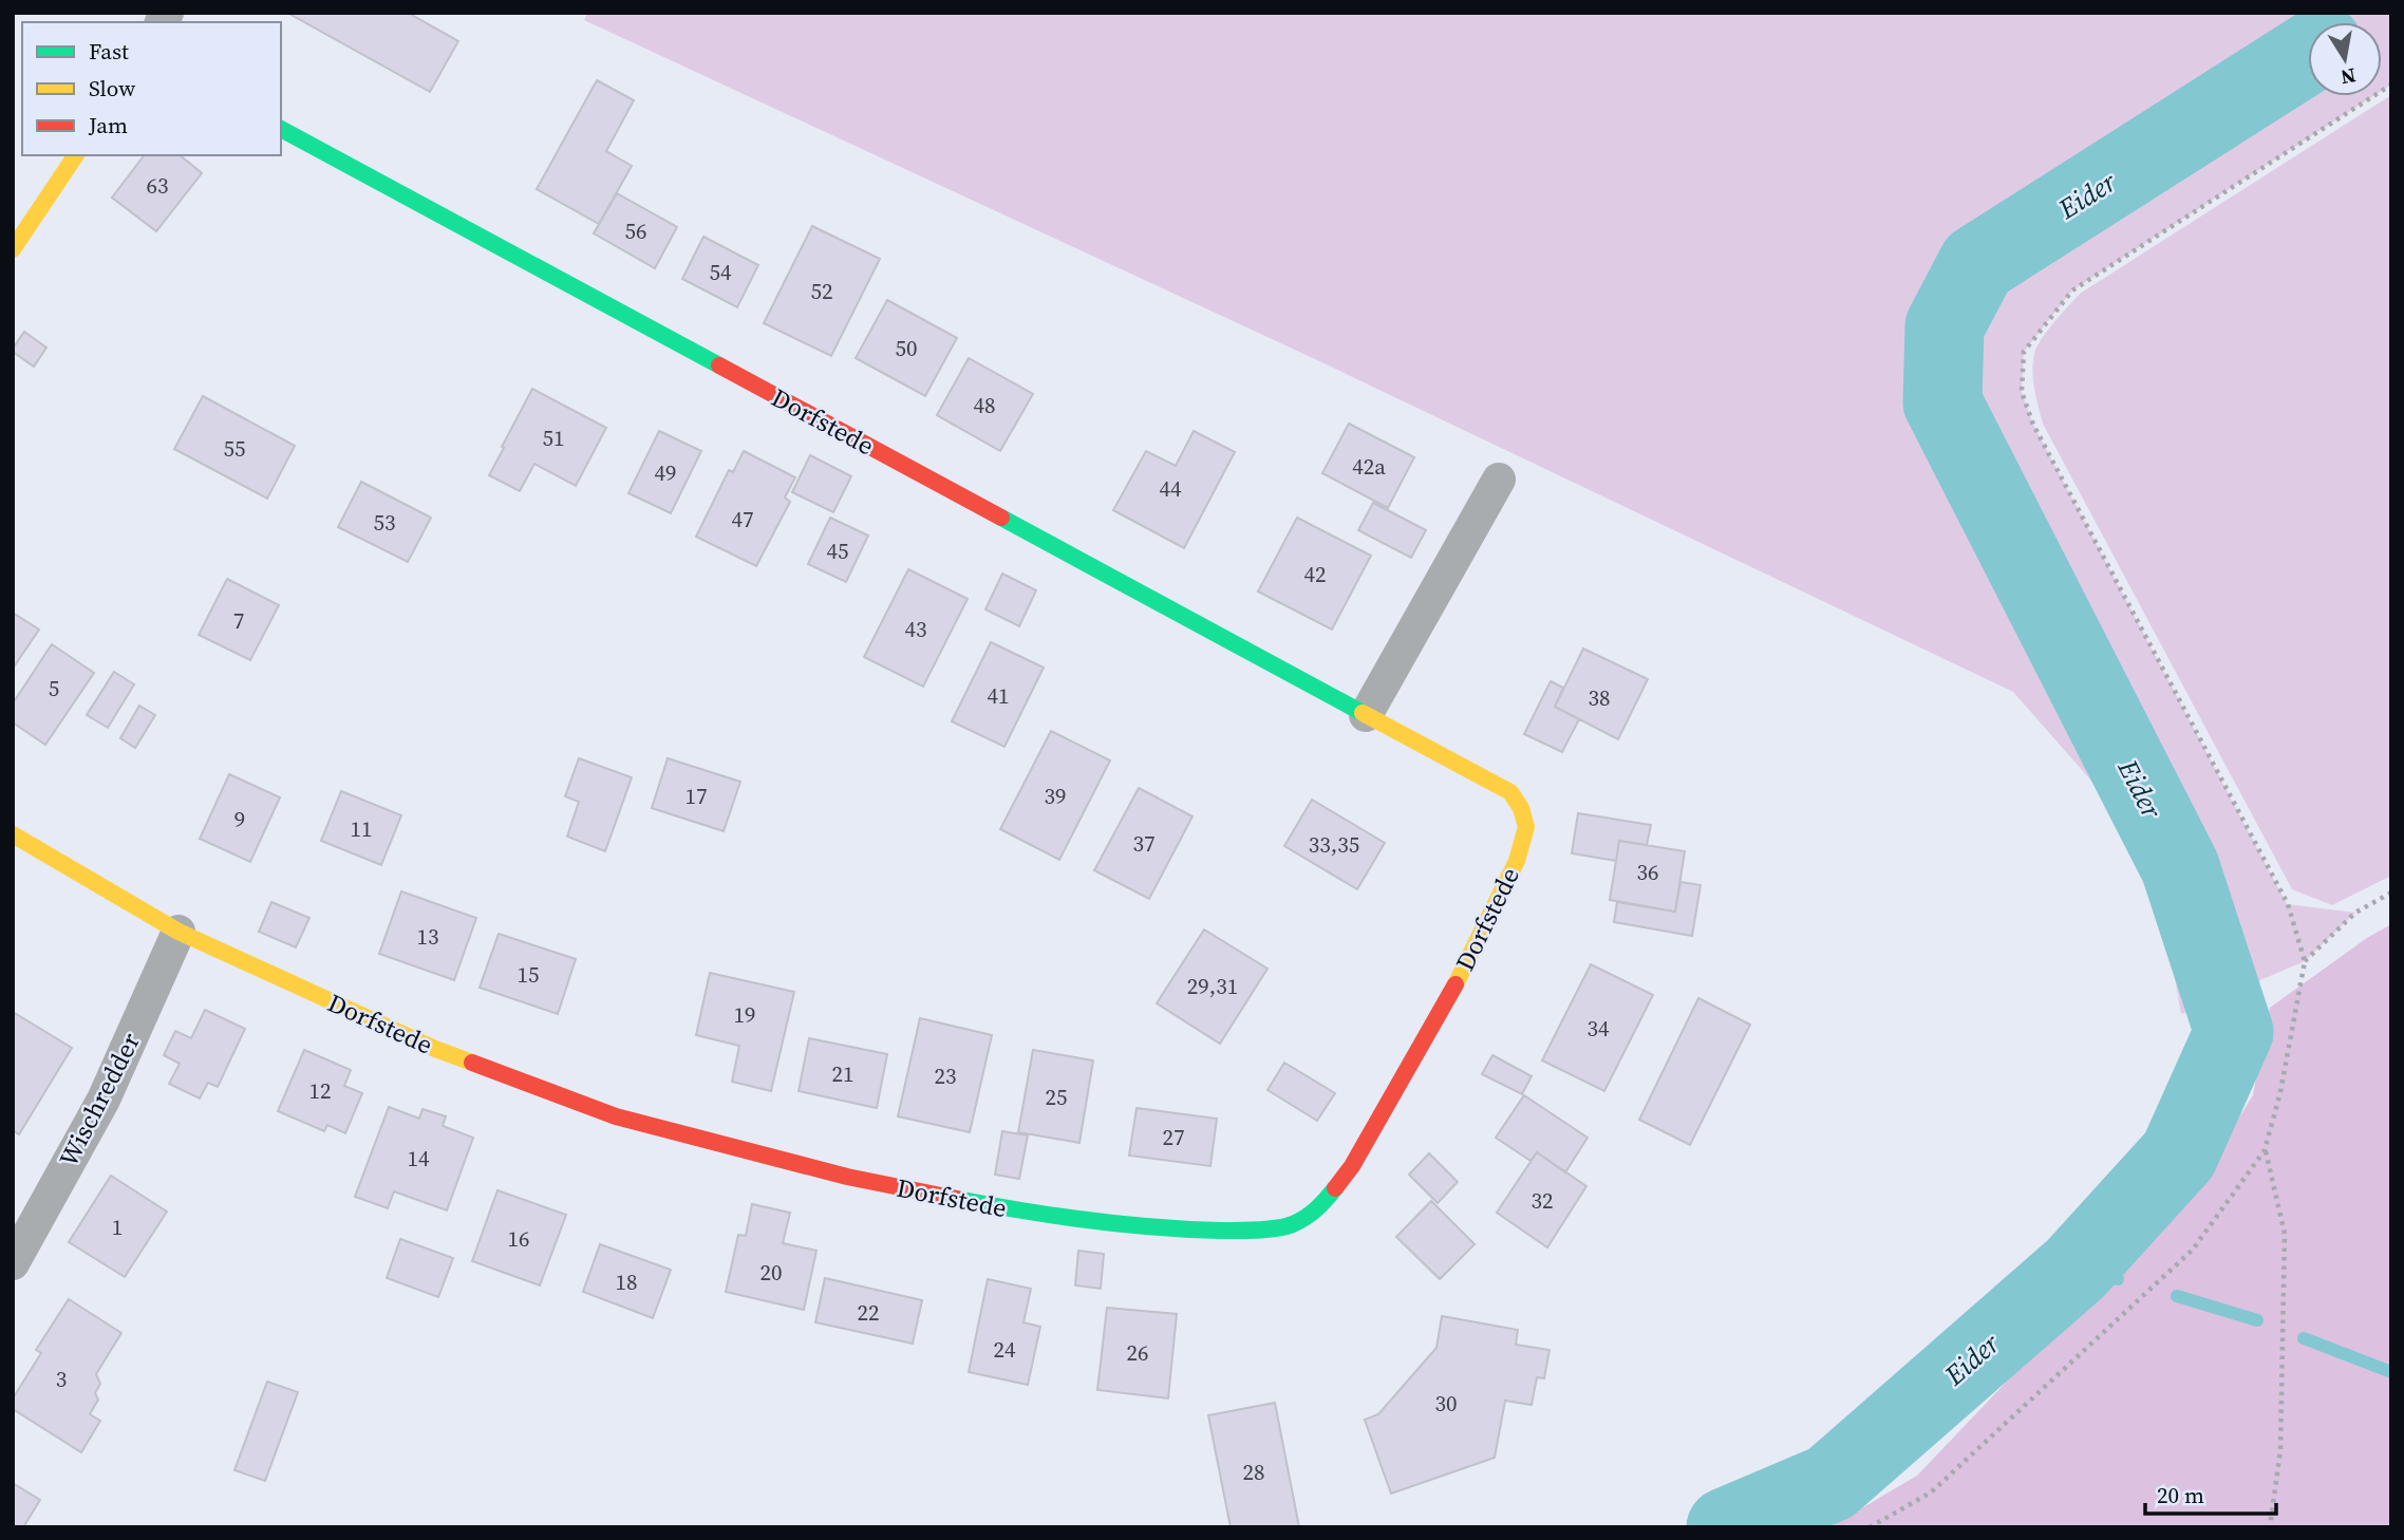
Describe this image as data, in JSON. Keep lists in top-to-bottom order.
{
  "streets": {
    "street": ["Dorfstede", "Wischredder"]
  },
  "crossings": [
    ["Dorfstede", "Wischredder"]
  ],
  "water": ["Eider"],
  "house_numbers": [
    "63",
    "56",
    "54",
    "52",
    "50",
    "48",
    "51",
    "55",
    "42a",
    "49",
    "44",
    "47",
    "53",
    "45",
    "42",
    "7",
    "43",
    "5",
    "41",
    "38",
    "17",
    "39",
    "9",
    "11",
    "37",
    "33,35",
    "36",
    "13",
    "15",
    "29,31",
    "19",
    "34",
    "21",
    "23",
    "12",
    "25",
    "27",
    "14",
    "32",
    "1",
    "16",
    "20",
    "18",
    "22",
    "24",
    "26",
    "3",
    "30",
    "28"
  ],
  "legend": ["Fast", "Slow", "Jam"],
  "scale_bar": "20 m",
  "north": "bottom"
}
